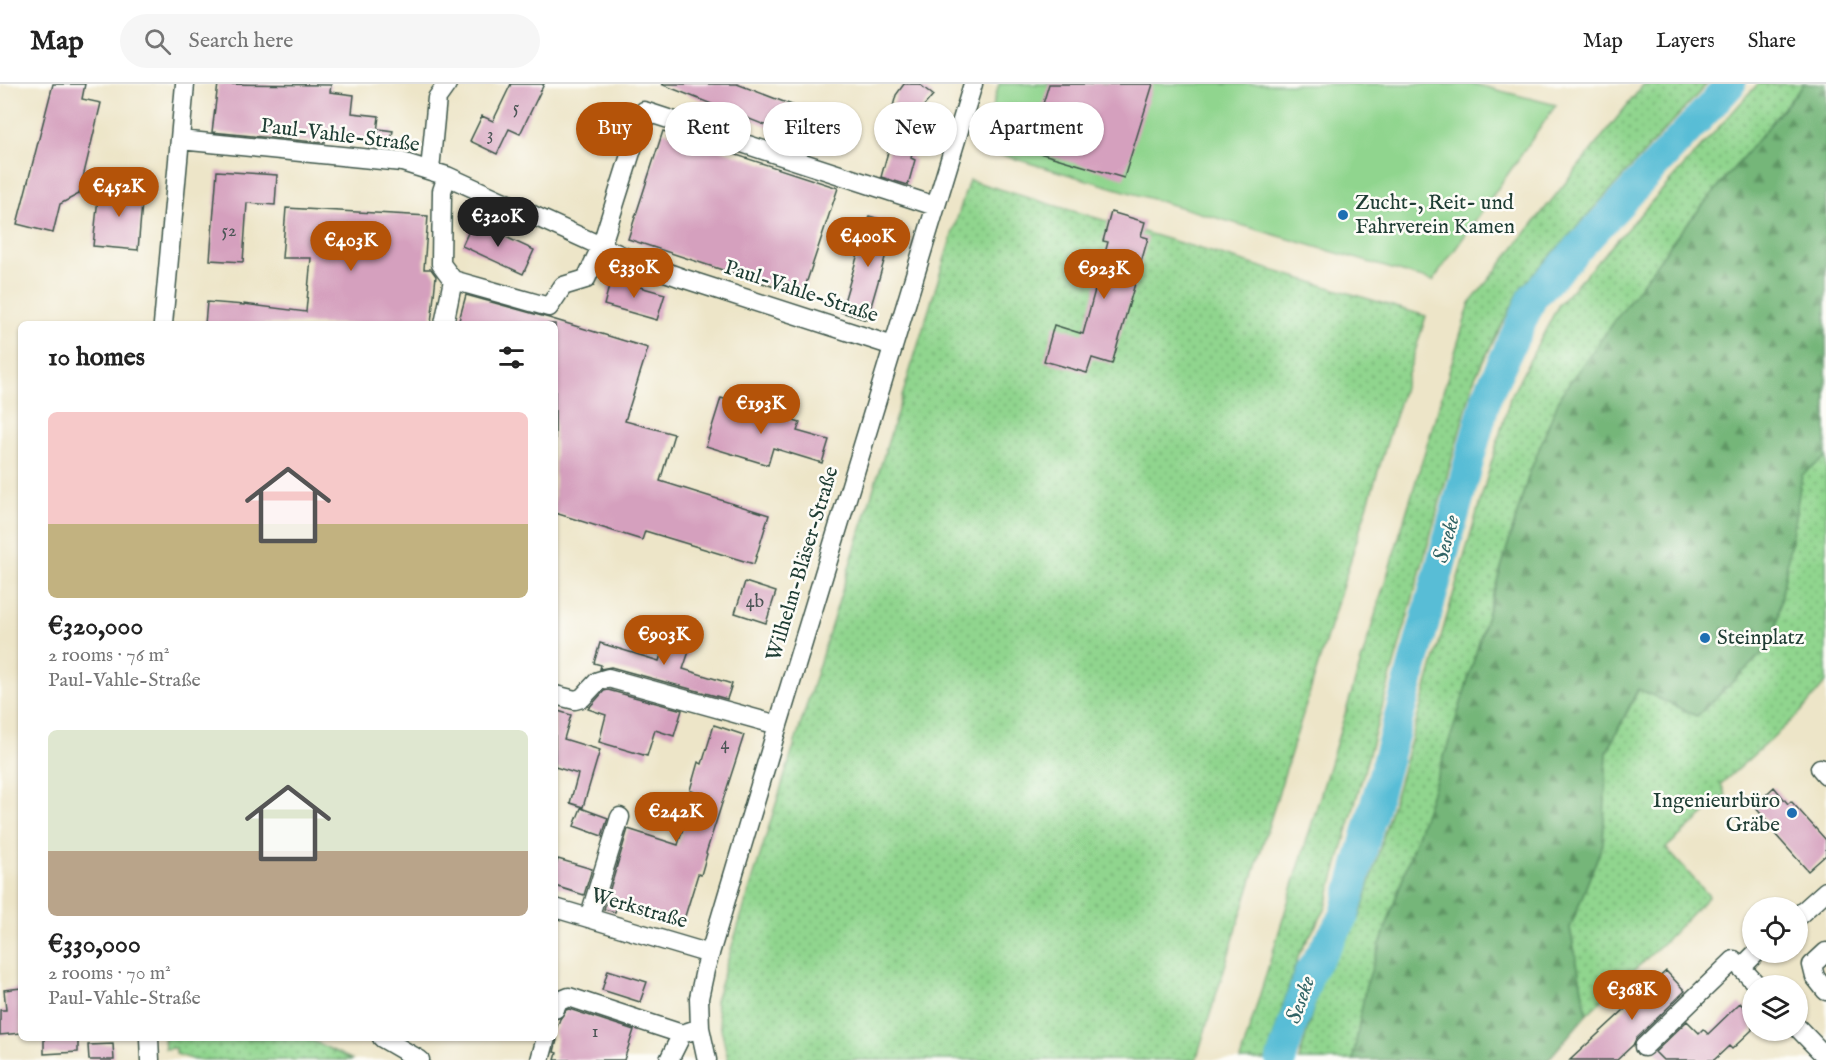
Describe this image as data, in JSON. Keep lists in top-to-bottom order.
{
  "streets": {
    "street": ["Paul-Vahle-Straße", "Wilhelm-Bläser-Straße", "Werkstraße"]
  },
  "crossings": [
    ["Paul-Vahle-Straße", "Wilhelm-Bläser-Straße"],
    ["Wilhelm-Bläser-Straße", "Werkstraße"]
  ],
  "water": ["Seseke"],
  "places": ["Zucht-, Reit- und Fahrverein Kamen", "Steinplatz", "Ingenieurbüro Gräbe"],
  "house_numbers": [
    "5",
    "3",
    "52",
    "4b",
    "4",
    "1"
  ],
  "page": {
    "header": "Map",
    "search": "Search here",
    "nav": ["Map", "Layers", "Share"],
    "chip": [
      "Buy",
      "Rent",
      "Filters",
      "New",
      "Apartment"
    ],
    "price": [
      "€452K",
      "€320K",
      "€400K",
      "€403K",
      "€330K",
      "€923K",
      "€193K",
      "€903K",
      "€242K",
      "€368K"
    ],
    "heading": "10 homes",
    "list": [
      {
        "name": "€320,000",
        "note": "2 rooms · 76 m² · Paul-Vahle-Straße"
      },
      {
        "name": "€330,000",
        "note": "2 rooms · 70 m² · Paul-Vahle-Straße"
      }
    ]
  }
}
